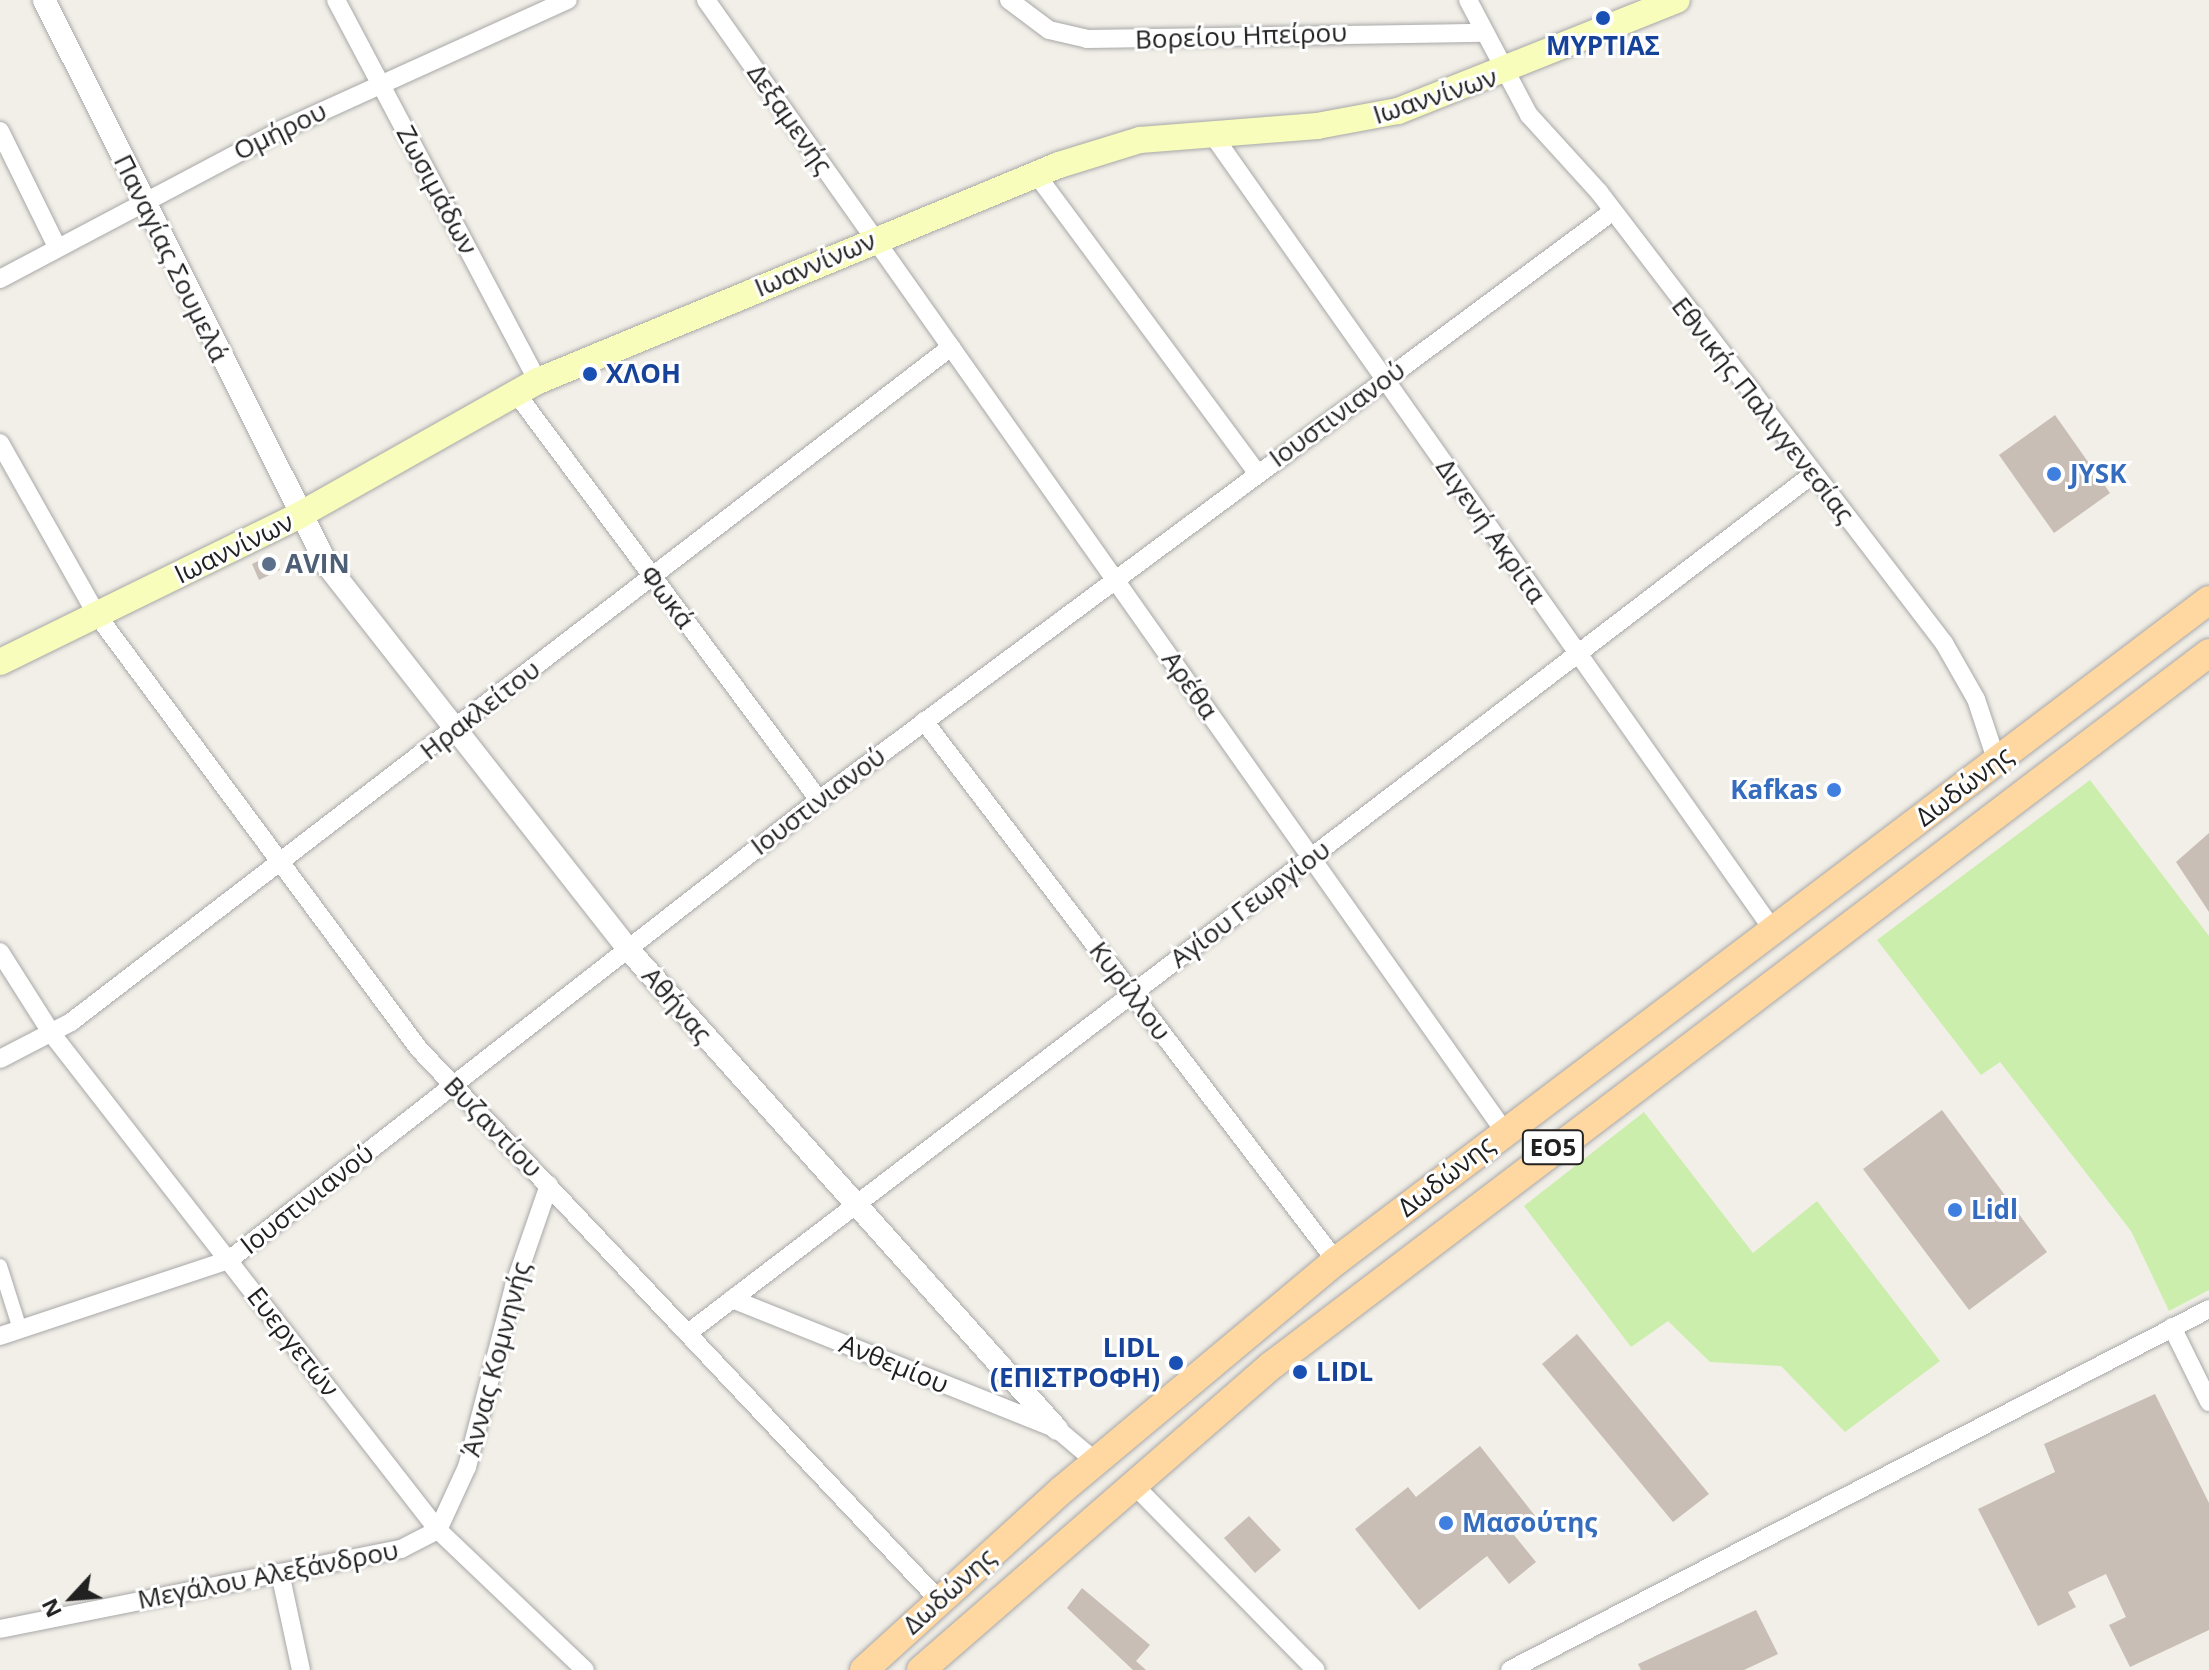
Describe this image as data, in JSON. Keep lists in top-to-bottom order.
{
  "streets": {
    "main road": ["Ιωαννίνων", "Δωδώνης", "ΕΟ5"],
    "street": [
      "Βορείου Ηπείρου",
      "Δεξαμενής",
      "Ομήρου",
      "Ζωσιμάδων",
      "Παναγίας Σουμελά",
      "Εθνικής Παλιγγενεσίας",
      "Ιουστινιανού",
      "Διγενή Ακρίτα",
      "Φωκά",
      "Αρέθα",
      "Ηρακλείτου",
      "Αγίου Γεωργίου",
      "Κυρίλλου",
      "Αθήνας",
      "Βυζαντίου",
      "Ευεργετών",
      "Άννας Κομνηνής",
      "Ανθεμίου",
      "Μεγάλου Αλεξάνδρου"
    ]
  },
  "crossings": [
    ["Βορείου Ηπείρου", "Εθνικής Παλιγγενεσίας"],
    ["Ιωαννίνων", "Δεξαμενής"],
    ["Ιωαννίνων", "Ζωσιμάδων"],
    ["Ιωαννίνων", "Παναγίας Σουμελά"],
    ["Ιωαννίνων", "Εθνικής Παλιγγενεσίας"],
    ["Ιωαννίνων", "Διγενή Ακρίτα"],
    ["Ιωαννίνων", "Φωκά"],
    ["Ιωαννίνων", "Αρέθα"],
    ["Ιωαννίνων", "Αθήνας"],
    ["Ιωαννίνων", "Βυζαντίου"],
    ["Δεξαμενής", "Αρέθα"],
    ["Ομήρου", "Ζωσιμάδων"],
    ["Ομήρου", "Παναγίας Σουμελά"],
    ["Ζωσιμάδων", "Φωκά"],
    ["Παναγίας Σουμελά", "Αθήνας"],
    ["Εθνικής Παλιγγενεσίας", "Ιουστινιανού"],
    ["Εθνικής Παλιγγενεσίας", "Δωδώνης"],
    ["Εθνικής Παλιγγενεσίας", "Αγίου Γεωργίου"],
    ["Ιουστινιανού", "Διγενή Ακρίτα"],
    ["Ιουστινιανού", "Φωκά"],
    ["Ιουστινιανού", "Αρέθα"],
    ["Ιουστινιανού", "Κυρίλλου"],
    ["Ιουστινιανού", "Αθήνας"],
    ["Ιουστινιανού", "Βυζαντίου"],
    ["Ιουστινιανού", "Ευεργετών"],
    ["Διγενή Ακρίτα", "Δωδώνης"],
    ["Διγενή Ακρίτα", "Αγίου Γεωργίου"],
    ["Φωκά", "Ηρακλείτου"],
    ["Αρέθα", "Ηρακλείτου"],
    ["Αρέθα", "Δωδώνης"],
    ["Αρέθα", "Αγίου Γεωργίου"],
    ["Ηρακλείτου", "Αθήνας"],
    ["Ηρακλείτου", "Βυζαντίου"],
    ["Ηρακλείτου", "Ευεργετών"],
    ["Δωδώνης", "Κυρίλλου"],
    ["Δωδώνης", "Αθήνας"],
    ["Δωδώνης", "Βυζαντίου"],
    ["Αγίου Γεωργίου", "Κυρίλλου"],
    ["Αγίου Γεωργίου", "Αθήνας"],
    ["Αγίου Γεωργίου", "Βυζαντίου"],
    ["Αγίου Γεωργίου", "Ανθεμίου"],
    ["Αθήνας", "Ανθεμίου"],
    ["Βυζαντίου", "Άννας Κομνηνής"],
    ["Ευεργετών", "Άννας Κομνηνής"],
    ["Ευεργετών", "Μεγάλου Αλεξάνδρου"],
    ["Άννας Κομνηνής", "Μεγάλου Αλεξάνδρου"]
  ],
  "places": [
    "ΜΥΡΤΙΑΣ",
    "ΧΛΟΗ",
    "JYSK",
    "AVIN",
    "Kafkas",
    "Lidl",
    "LIDL (ΕΠΙΣΤΡΟΦΗ)",
    "LIDL",
    "Μασούτης"
  ],
  "north": "bottom left"
}
